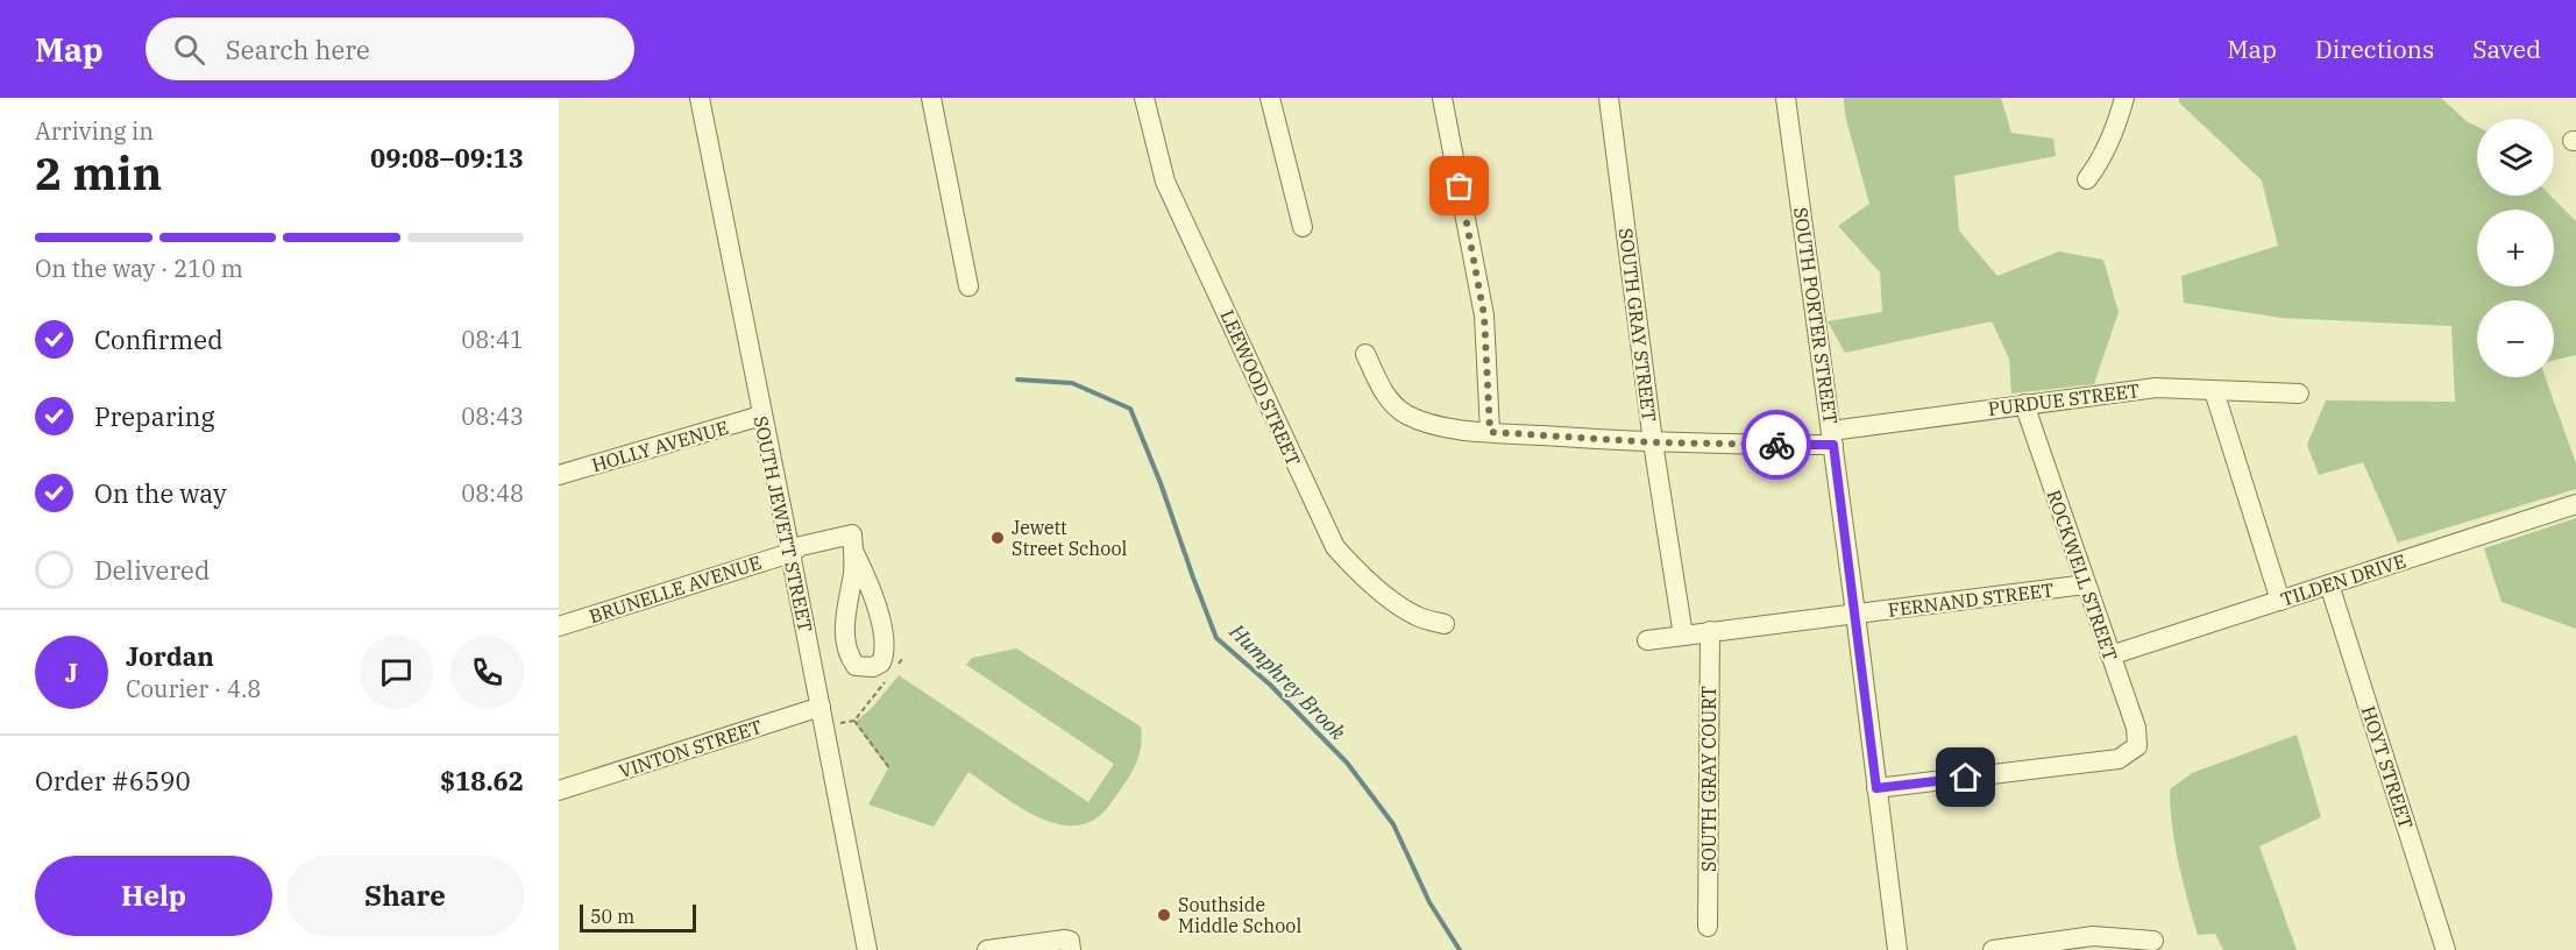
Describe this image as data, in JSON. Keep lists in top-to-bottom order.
{
  "streets": {
    "street": [
      "SOUTH PORTER STREET",
      "SOUTH GRAY STREET",
      "LEEWOOD STREET",
      "PURDUE STREET",
      "HOLLY AVENUE",
      "SOUTH JEWETT STREET",
      "ROCKWELL STREET",
      "TILDEN DRIVE",
      "BRUNELLE AVENUE",
      "FERNAND STREET",
      "VINTON STREET",
      "HOYT STREET",
      "SOUTH GRAY COURT"
    ]
  },
  "crossings": [
    ["SOUTH PORTER STREET", "PURDUE STREET"],
    ["SOUTH PORTER STREET", "ROCKWELL STREET"],
    ["SOUTH PORTER STREET", "FERNAND STREET"],
    ["SOUTH GRAY STREET", "PURDUE STREET"],
    ["SOUTH GRAY STREET", "FERNAND STREET"],
    ["PURDUE STREET", "ROCKWELL STREET"],
    ["HOLLY AVENUE", "SOUTH JEWETT STREET"],
    ["SOUTH JEWETT STREET", "BRUNELLE AVENUE"],
    ["SOUTH JEWETT STREET", "VINTON STREET"],
    ["ROCKWELL STREET", "TILDEN DRIVE"],
    ["ROCKWELL STREET", "FERNAND STREET"],
    ["TILDEN DRIVE", "HOYT STREET"],
    ["FERNAND STREET", "SOUTH GRAY COURT"]
  ],
  "water": ["Humphrey Brook"],
  "places": ["Jewett Street School", "Southside Middle School"],
  "scale_bar": "50 m",
  "page": {
    "header": "Map",
    "search": "Search here",
    "nav": ["Map", "Directions", "Saved"],
    "heading": ["2 min", "Arriving in", "09:08–09:13"],
    "panel": [
      "Jordan",
      "Courier · 4.8",
      "Order #6590",
      "$18.62"
    ],
    "map_buttons": ["+", "−"],
    "bar": "On the way · 210 m",
    "list": [
      ["Confirmed", "08:41"],
      ["Preparing", "08:43"],
      ["On the way", "08:48"],
      "Delivered"
    ],
    "round": "J",
    "buttons": ["Help", "Share"],
    "scale": "50 m"
  }
}
